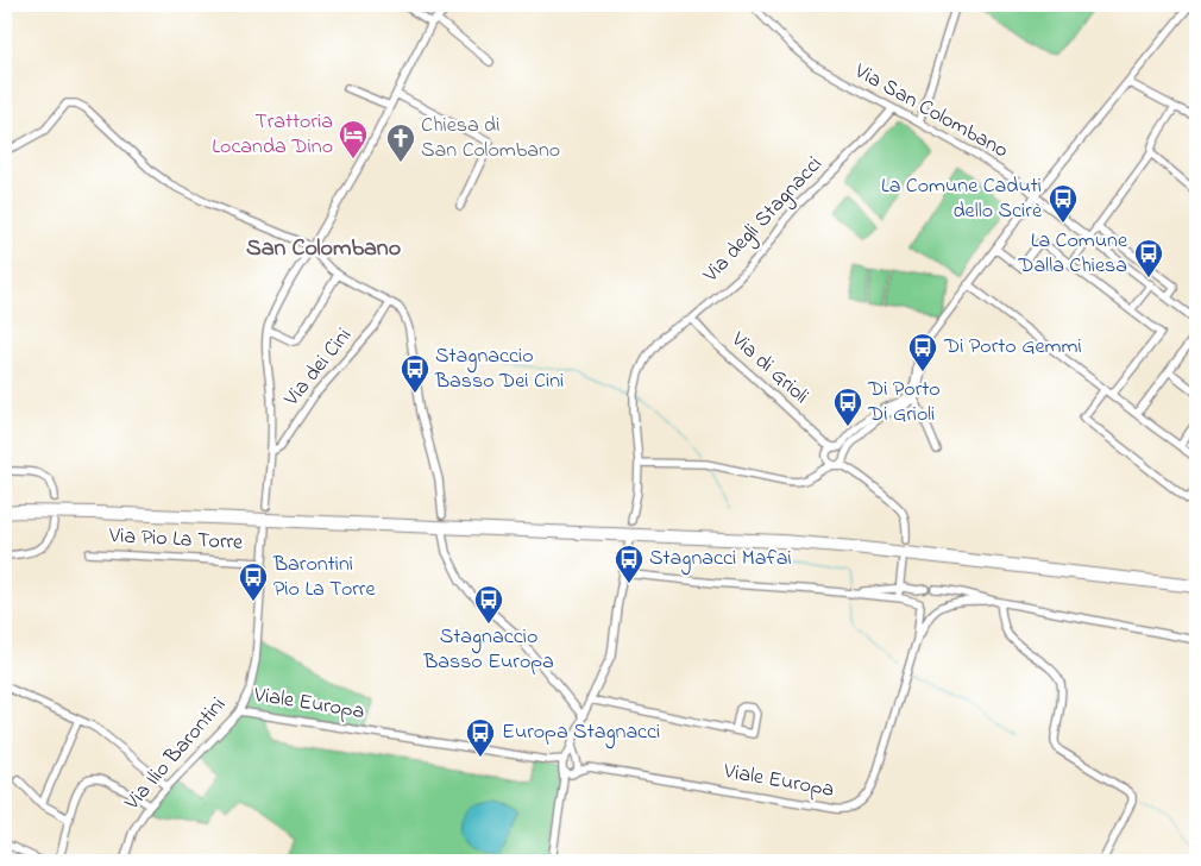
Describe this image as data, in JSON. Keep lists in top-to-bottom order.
{
  "streets": {
    "street": [
      "Via San Colombano",
      "Via degli Stagnacci",
      "Via dei Cini",
      "Via di Grioli",
      "Via Pio La Torre",
      "Viale Europa",
      "Via Ilio Barontini"
    ]
  },
  "crossings": [
    ["Via San Colombano", "Via degli Stagnacci"],
    ["Via degli Stagnacci", "Via di Grioli"],
    ["Via Pio La Torre", "Via Ilio Barontini"],
    ["Viale Europa", "Via Ilio Barontini"]
  ],
  "districts": ["San Colombano"],
  "places": {
    "hotel": ["Trattoria Locanda Dino"],
    "church": ["Chiesa di San Colombano"],
    "bus stop": [
      "La Comune Caduti dello Scirè",
      "La Comune Dalla Chiesa",
      "Di Porto Gemmi",
      "Stagnaccio Basso Dei Cini",
      "Di Porto Di Grioli",
      "Stagnacci Mafai",
      "Barontini Pio La Torre",
      "Stagnaccio Basso Europa",
      "Europa Stagnacci"
    ]
  }
}
